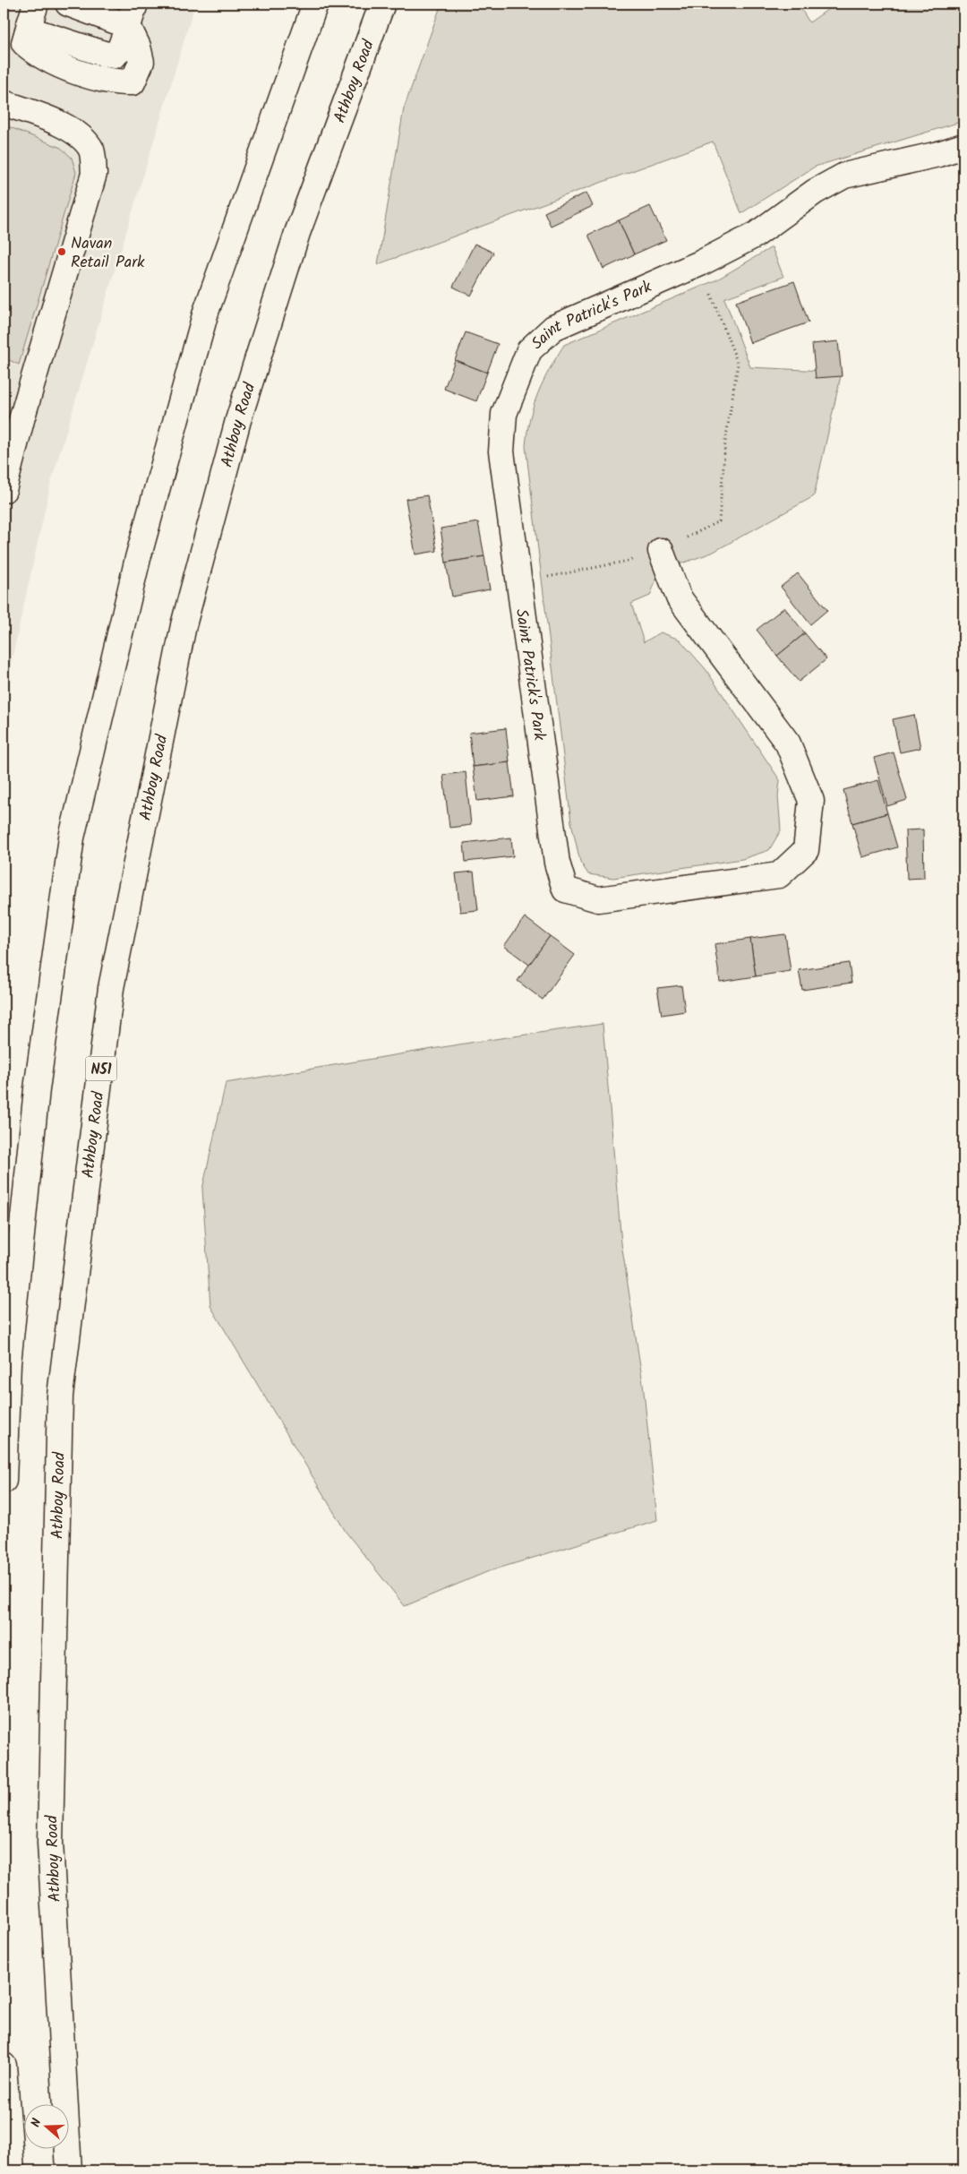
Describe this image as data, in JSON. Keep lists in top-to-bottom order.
{
  "streets": {
    "main road": ["Athboy Road", "Saint Patrick's Park", "N51"]
  },
  "places": ["Navan Retail Park"],
  "north": "left"
}
